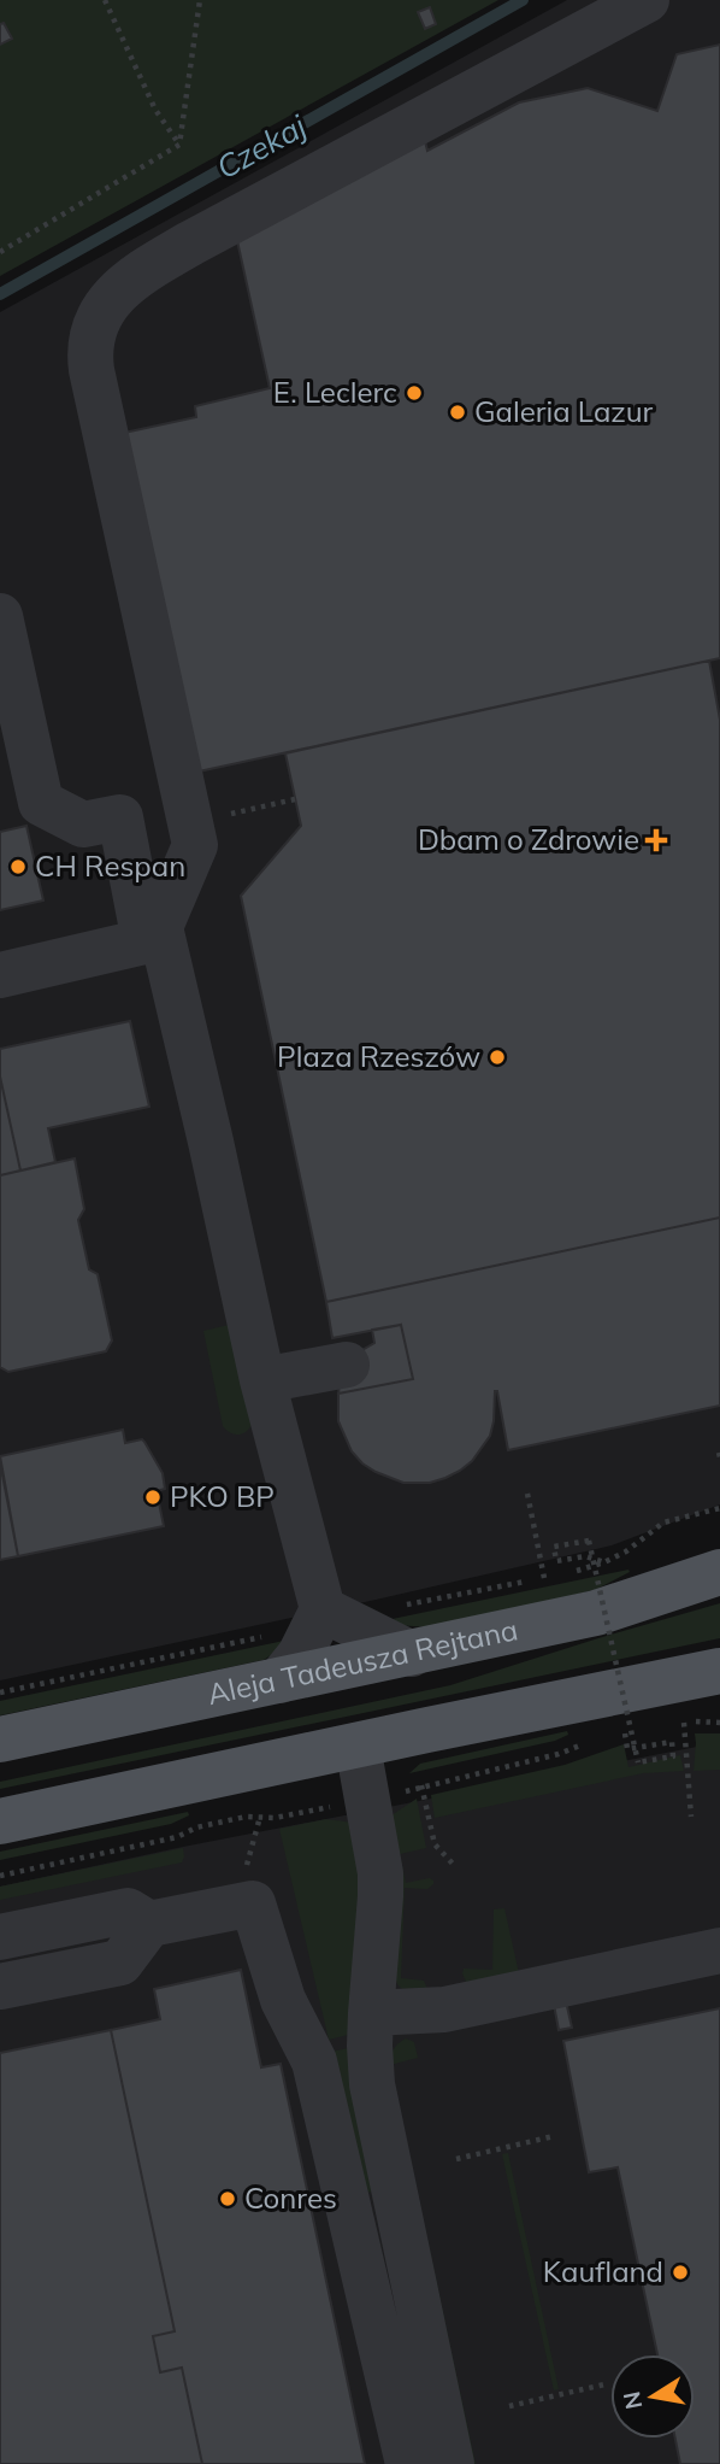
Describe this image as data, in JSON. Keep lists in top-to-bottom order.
{
  "streets": {
    "main road": ["Aleja Tadeusza Rejtana"]
  },
  "water": ["Czekaj"],
  "places": {
    "other": [
      "E. Leclerc",
      "Galeria Lazur",
      "CH Respan",
      "Plaza Rzeszów",
      "PKO BP",
      "Conres",
      "Kaufland"
    ],
    "health": ["Dbam o Zdrowie"]
  },
  "north": "left"
}
